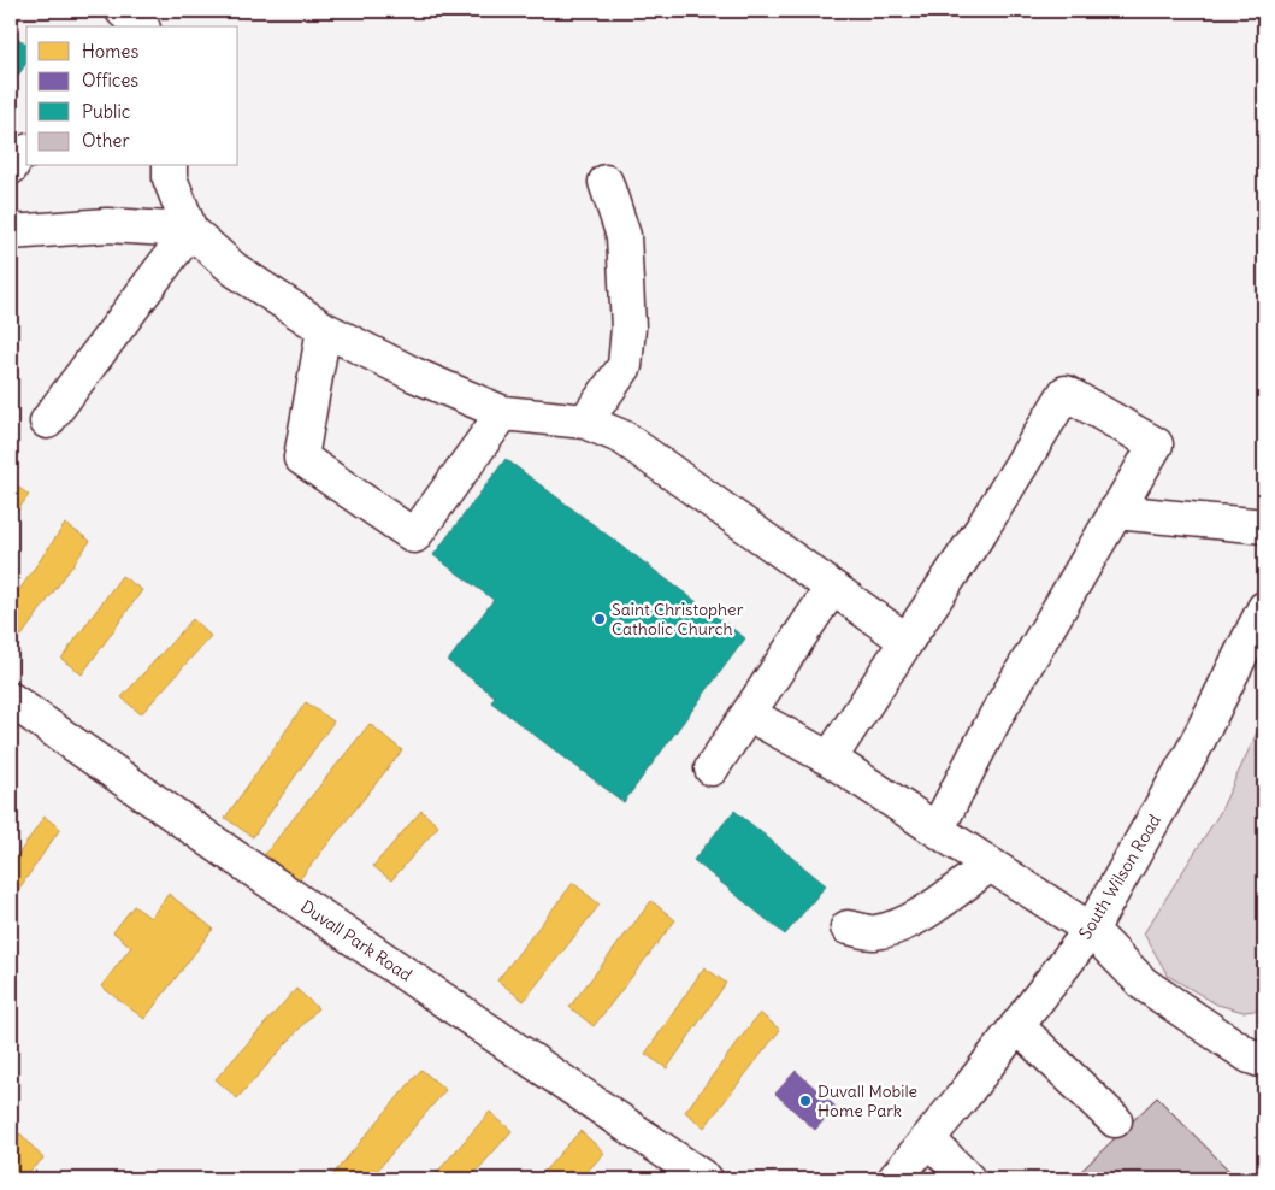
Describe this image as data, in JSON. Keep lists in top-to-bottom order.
{
  "streets": {
    "street": ["South Wilson Road", "Duvall Park Road"]
  },
  "places": ["Saint Christopher Catholic Church", "Duvall Mobile Home Park"],
  "legend": [
    "Homes",
    "Offices",
    "Public",
    "Other"
  ]
}
